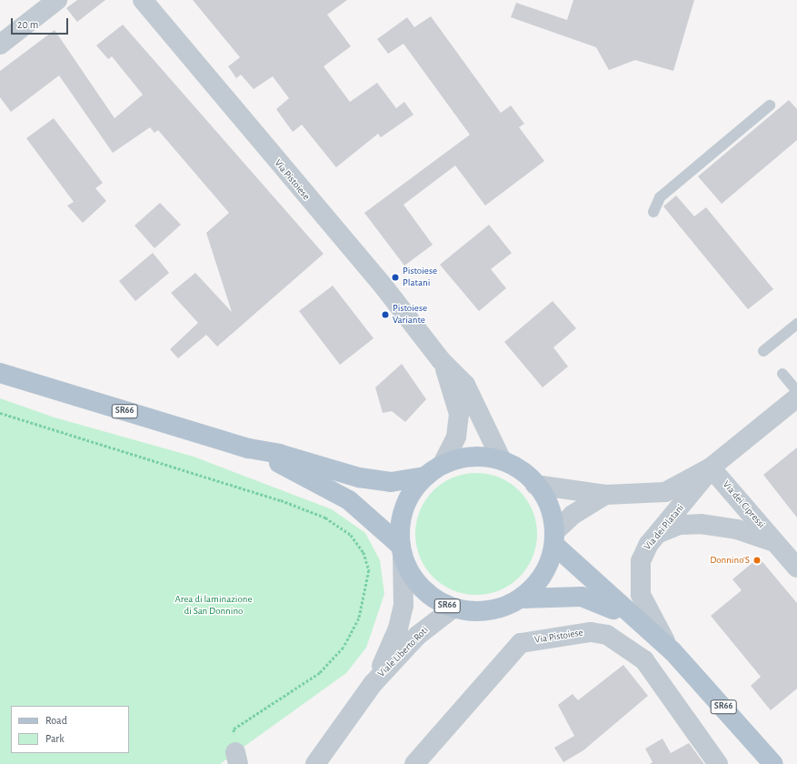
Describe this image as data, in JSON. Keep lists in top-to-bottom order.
{
  "streets": {
    "main road": ["Via Pistoiese", "SR66"],
    "street": ["Via dei Cipressi", "Via dei Platani", "Viale Liberto Roti"]
  },
  "crossings": [
    ["Via Pistoiese", "SR66"],
    ["Via Pistoiese", "Via dei Platani"],
    ["Via Pistoiese", "Viale Liberto Roti"],
    ["SR66", "Via dei Platani"],
    ["SR66", "Viale Liberto Roti"],
    ["Via dei Cipressi", "Via dei Platani"]
  ],
  "parks": ["Area di laminazione di San Donnino"],
  "places": ["Pistoiese Platani", "Pistoiese Variante", "Donnino'S"],
  "legend": ["Road", "Park"],
  "scale_bar": "20 m"
}
